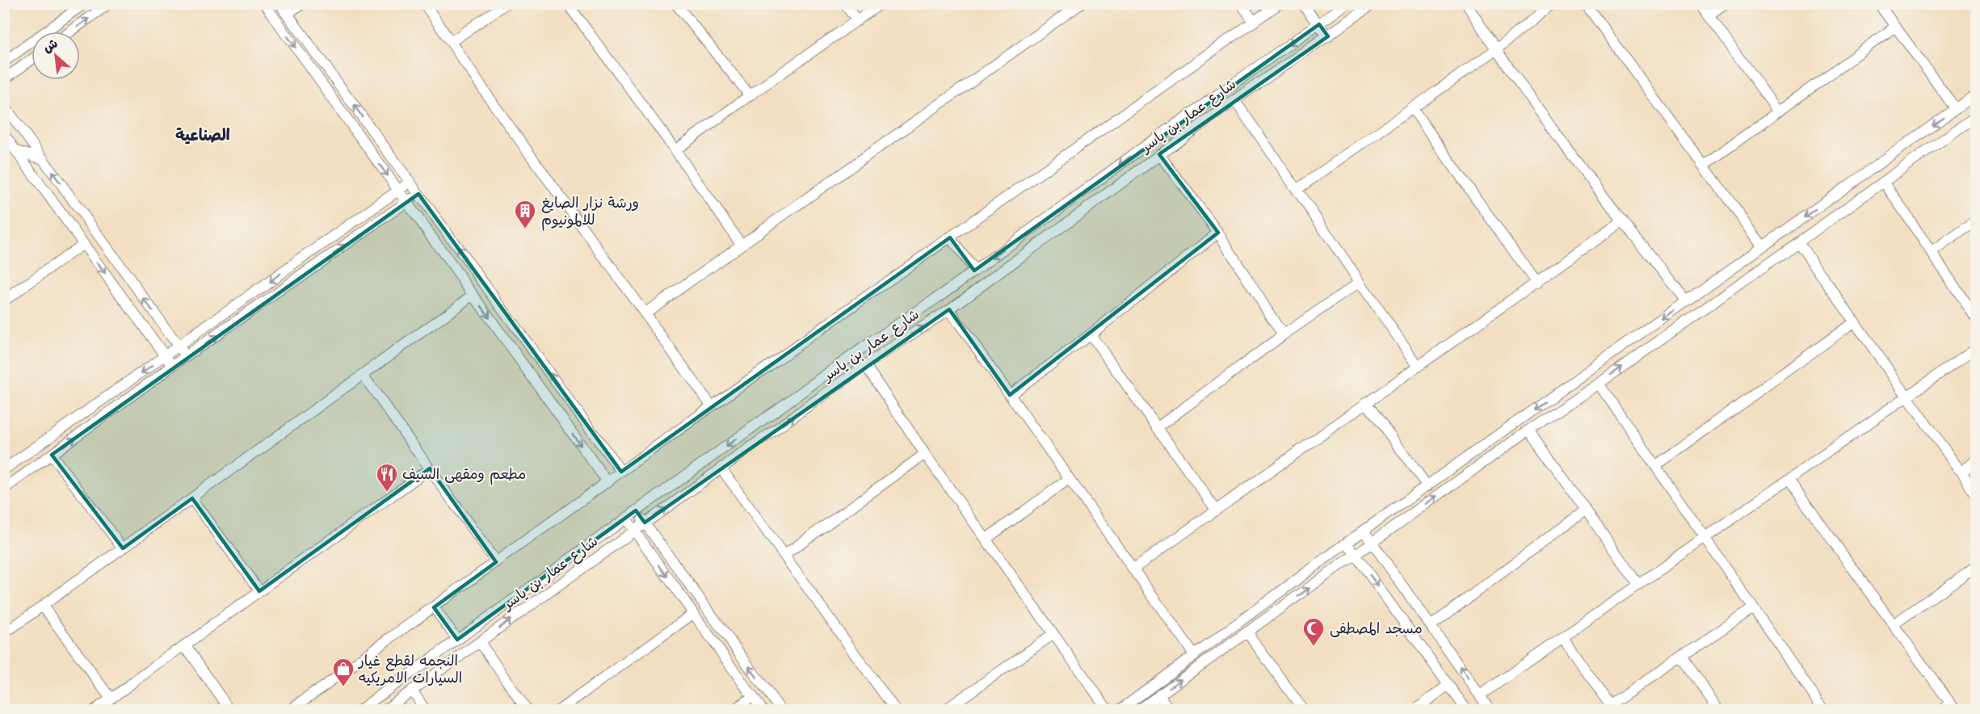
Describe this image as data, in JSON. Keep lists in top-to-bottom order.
{
  "streets": {
    "street": ["شارع عمار بن ياسر"]
  },
  "districts": ["الصناعية"],
  "places": {
    "building": ["ورشة نزار الصايغ للالمونيوم"],
    "restaurant": ["مطعم ومقهى السيف"],
    "mosque": ["مسجد المصطفى"],
    "shop": ["النجمه لقطع غيار السيارات الامريكيه"]
  },
  "north": "top left"
}
